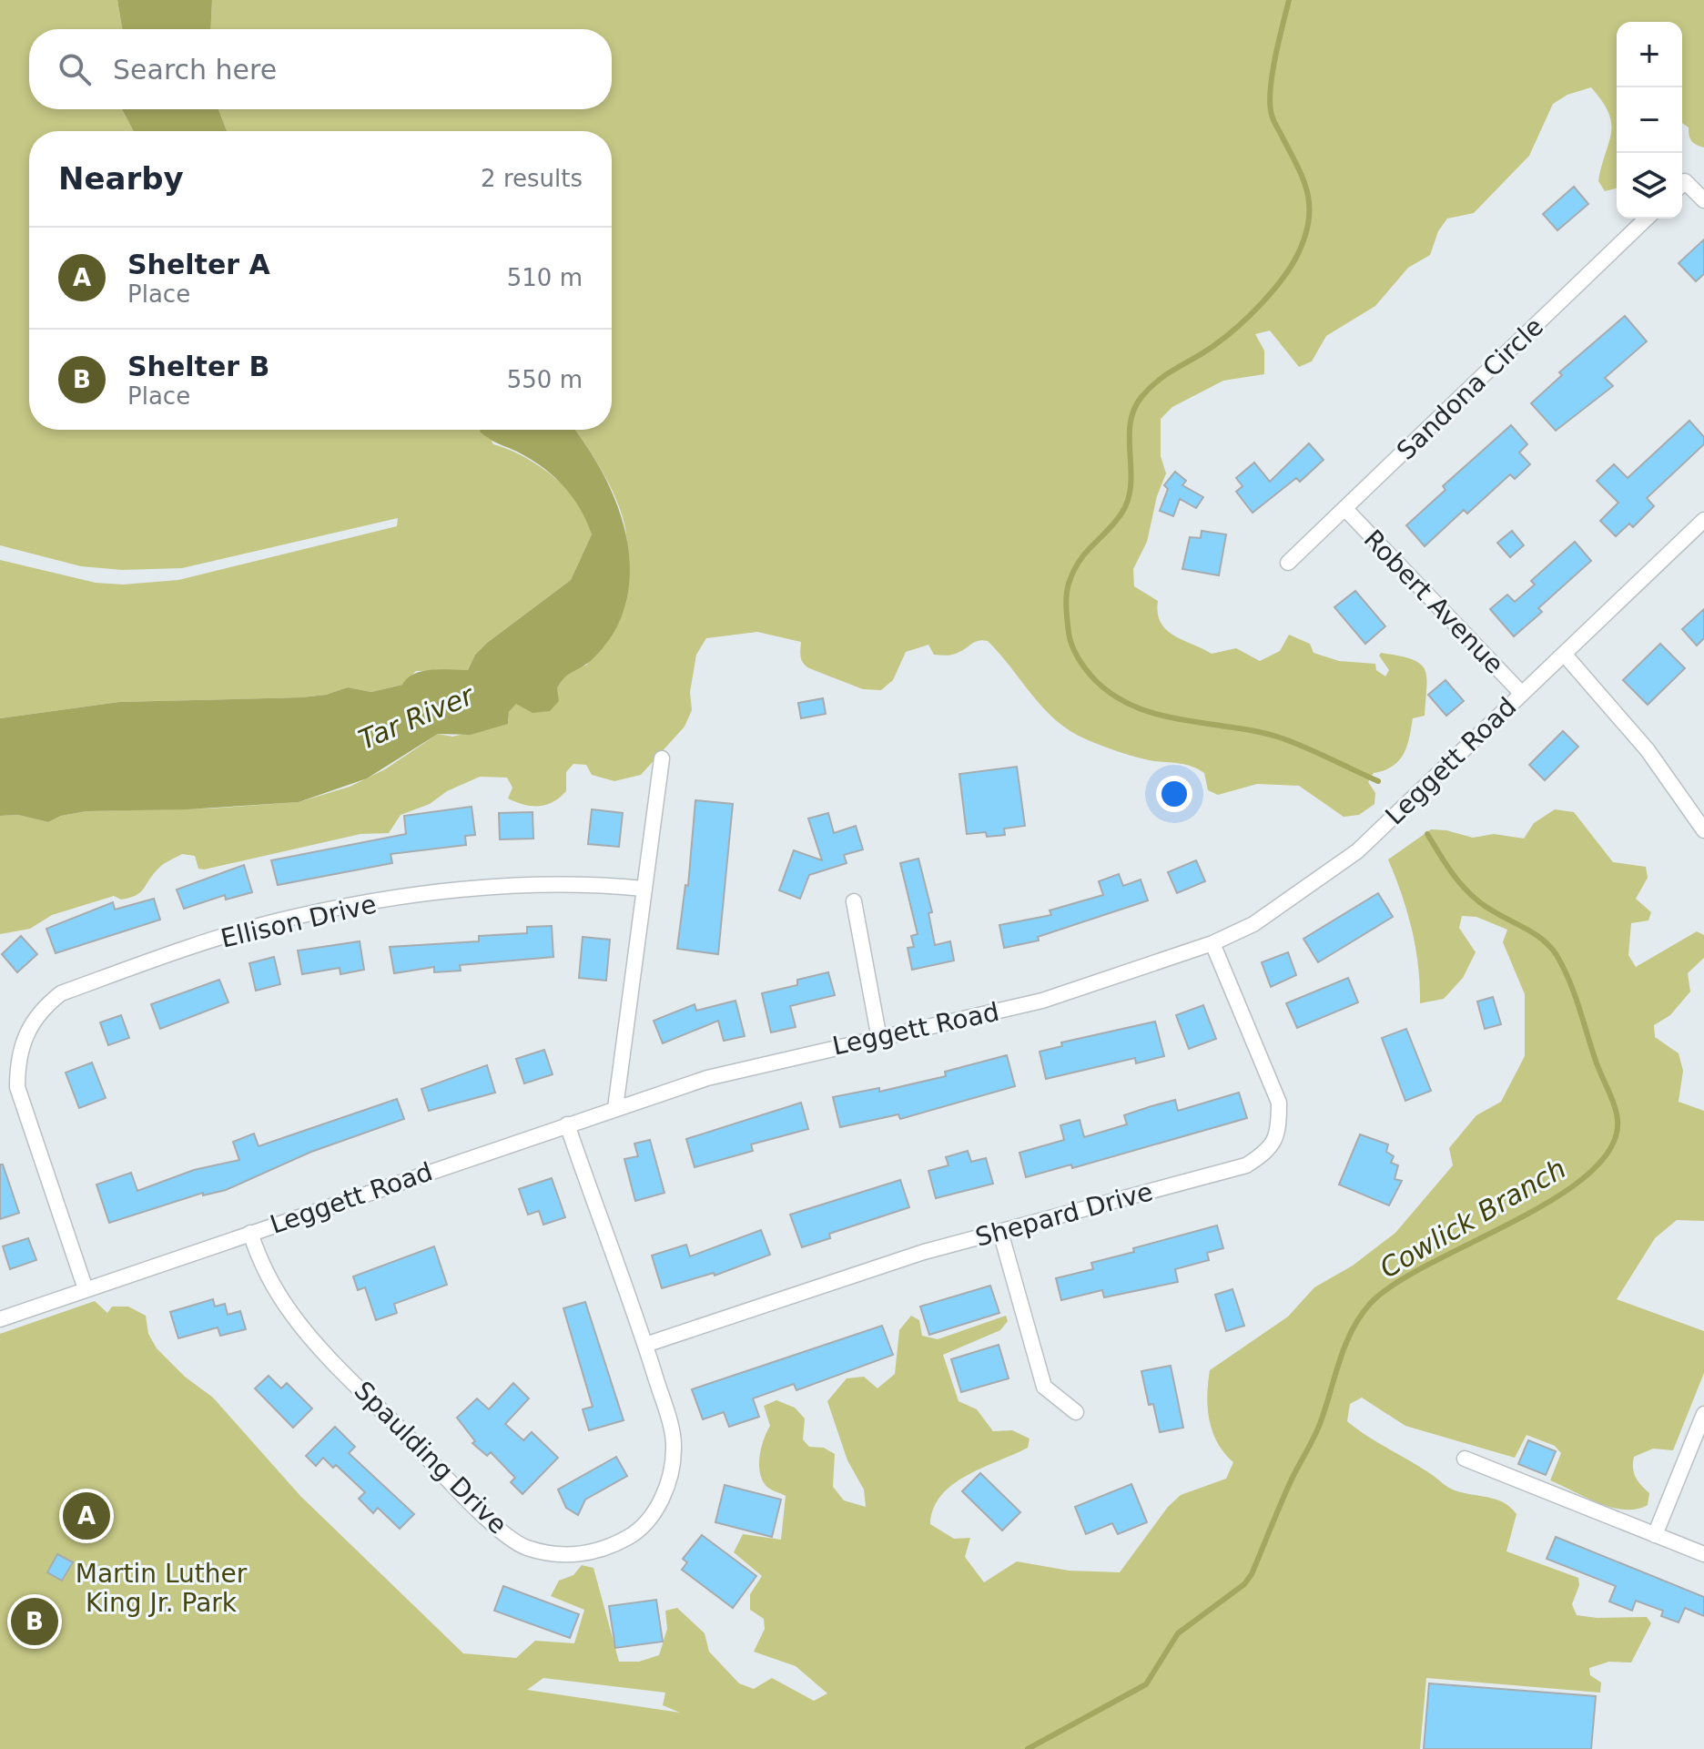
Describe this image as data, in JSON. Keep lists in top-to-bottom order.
{
  "streets": {
    "street": [
      "Sandona Circle",
      "Robert Avenue",
      "Leggett Road",
      "Ellison Drive",
      "Shepard Drive",
      "Spaulding Drive"
    ]
  },
  "crossings": [
    ["Sandona Circle", "Robert Avenue"],
    ["Robert Avenue", "Leggett Road"],
    ["Leggett Road", "Ellison Drive"],
    ["Leggett Road", "Shepard Drive"],
    ["Leggett Road", "Spaulding Drive"],
    ["Shepard Drive", "Spaulding Drive"]
  ],
  "water": ["Tar River", "Cowlick Branch"],
  "parks": ["Martin Luther King Jr. Park"],
  "page": {
    "map_buttons": ["+", "−"],
    "search": "Search here",
    "heading": ["Nearby", "2 results"],
    "list": [
      {
        "mark": "A",
        "name": "Shelter A",
        "note": "Place",
        "value": "510 m"
      },
      {
        "mark": "B",
        "name": "Shelter B",
        "note": "Place",
        "value": "550 m"
      }
    ],
    "pins": ["A", "B"]
  }
}
